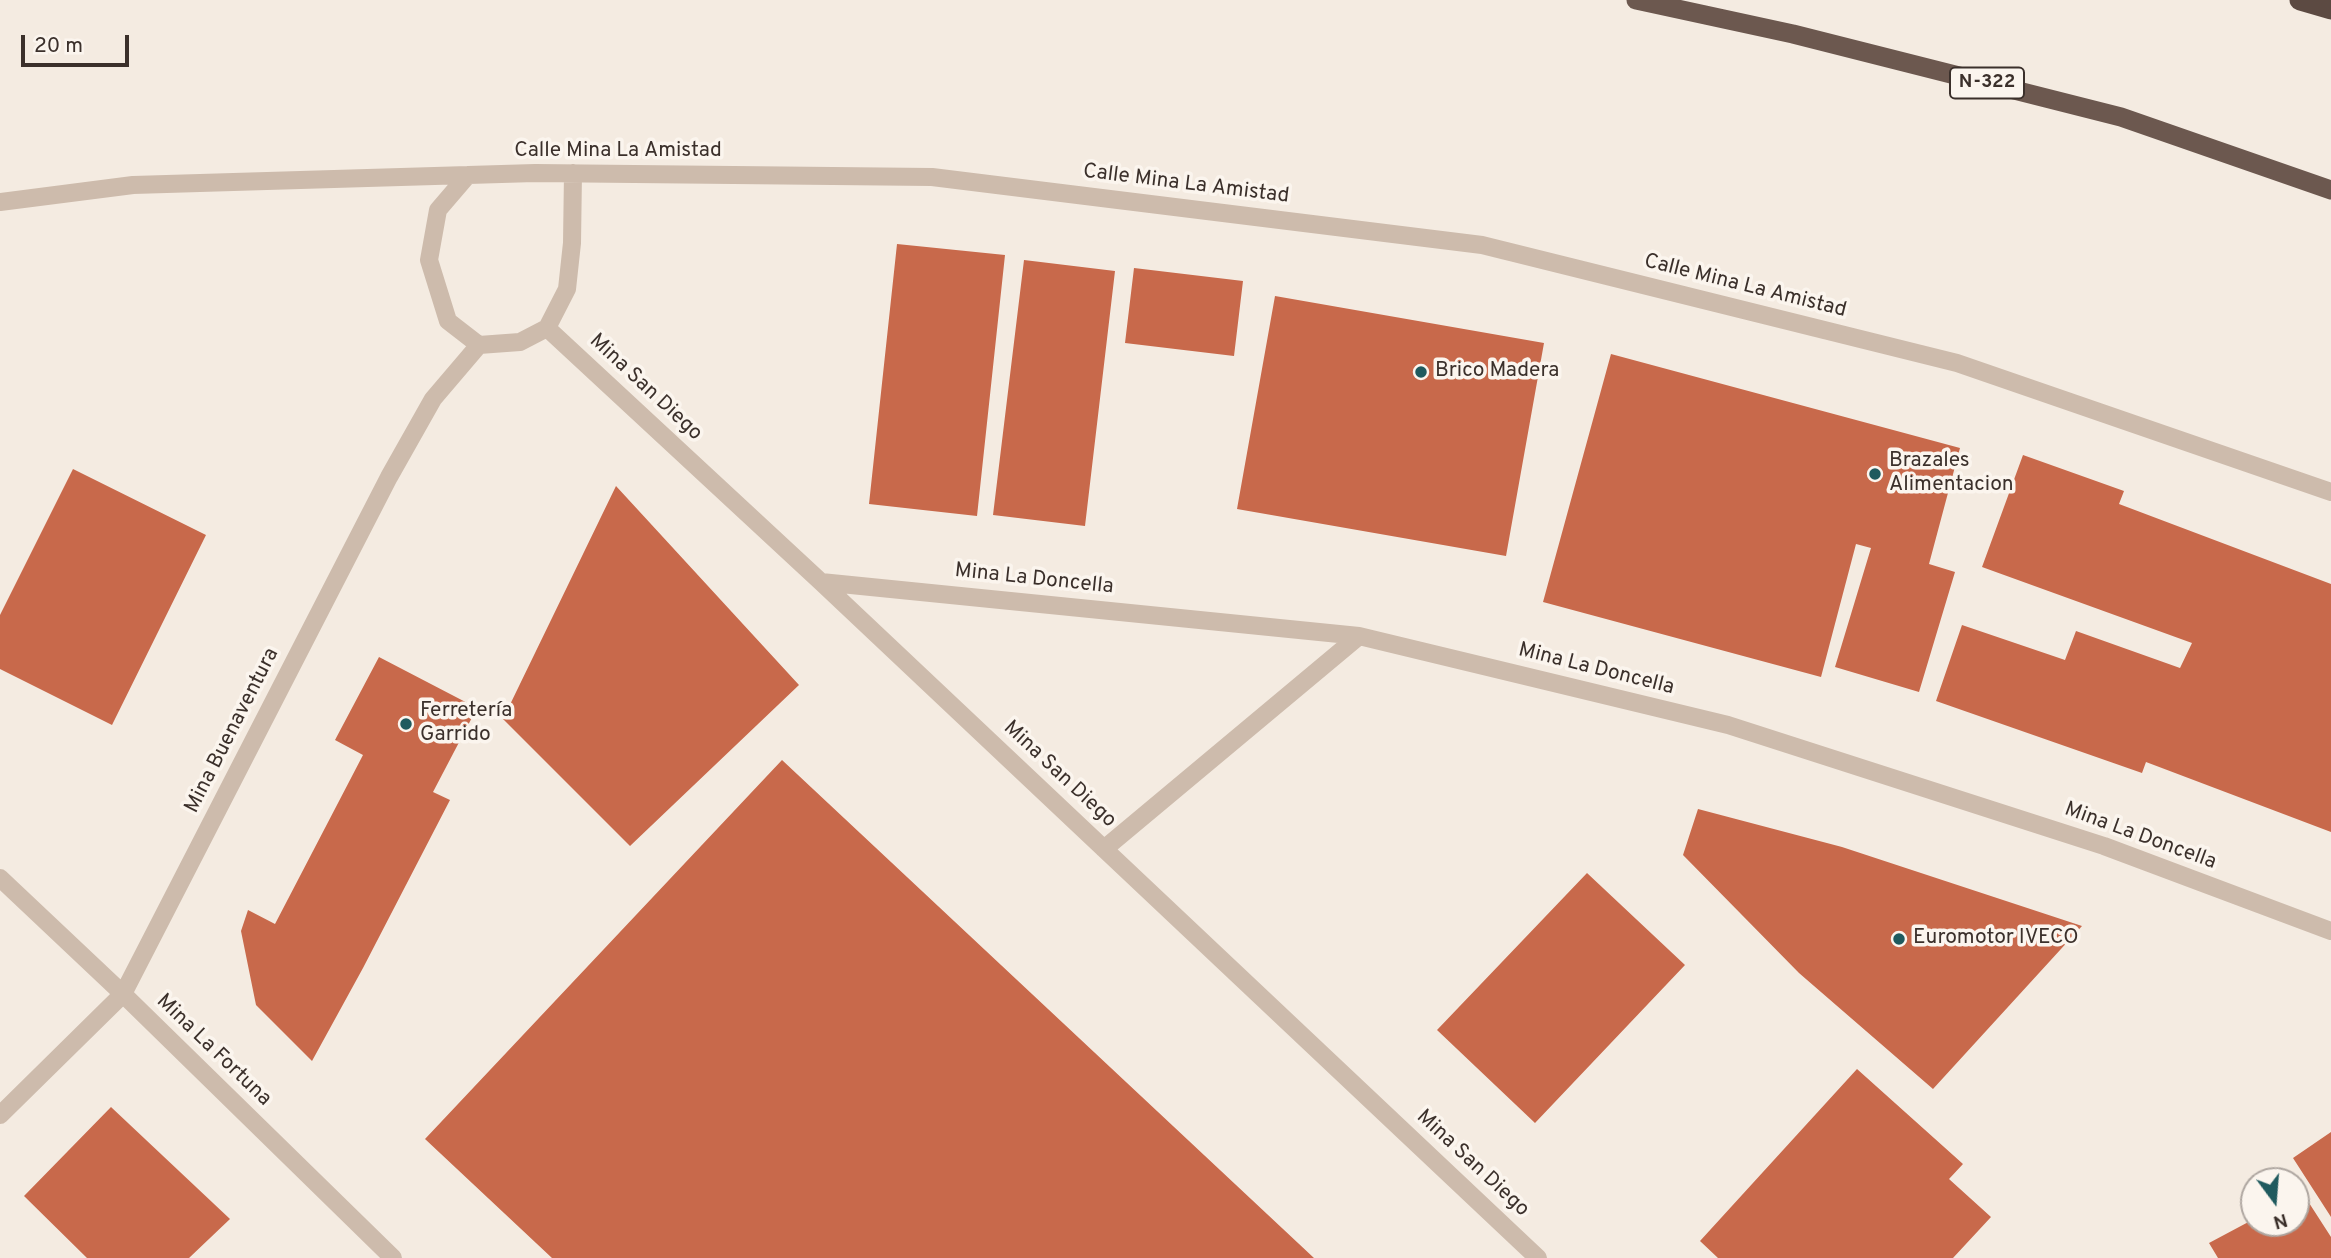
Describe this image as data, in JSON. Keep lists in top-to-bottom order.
{
  "streets": {
    "highway": ["N-322"],
    "street": [
      "Calle Mina La Amistad",
      "Mina San Diego",
      "Mina La Doncella",
      "Mina Buenaventura",
      "Mina La Fortuna"
    ]
  },
  "crossings": [
    ["Calle Mina La Amistad", "Mina San Diego"],
    ["Calle Mina La Amistad", "Mina Buenaventura"],
    ["Mina San Diego", "Mina La Doncella"],
    ["Mina San Diego", "Mina Buenaventura"],
    ["Mina Buenaventura", "Mina La Fortuna"]
  ],
  "places": [
    "Brico Madera",
    "Brazales Alimentacion",
    "Ferretería Garrido",
    "Euromotor IVECO"
  ],
  "scale_bar": "20 m",
  "north": "bottom"
}
